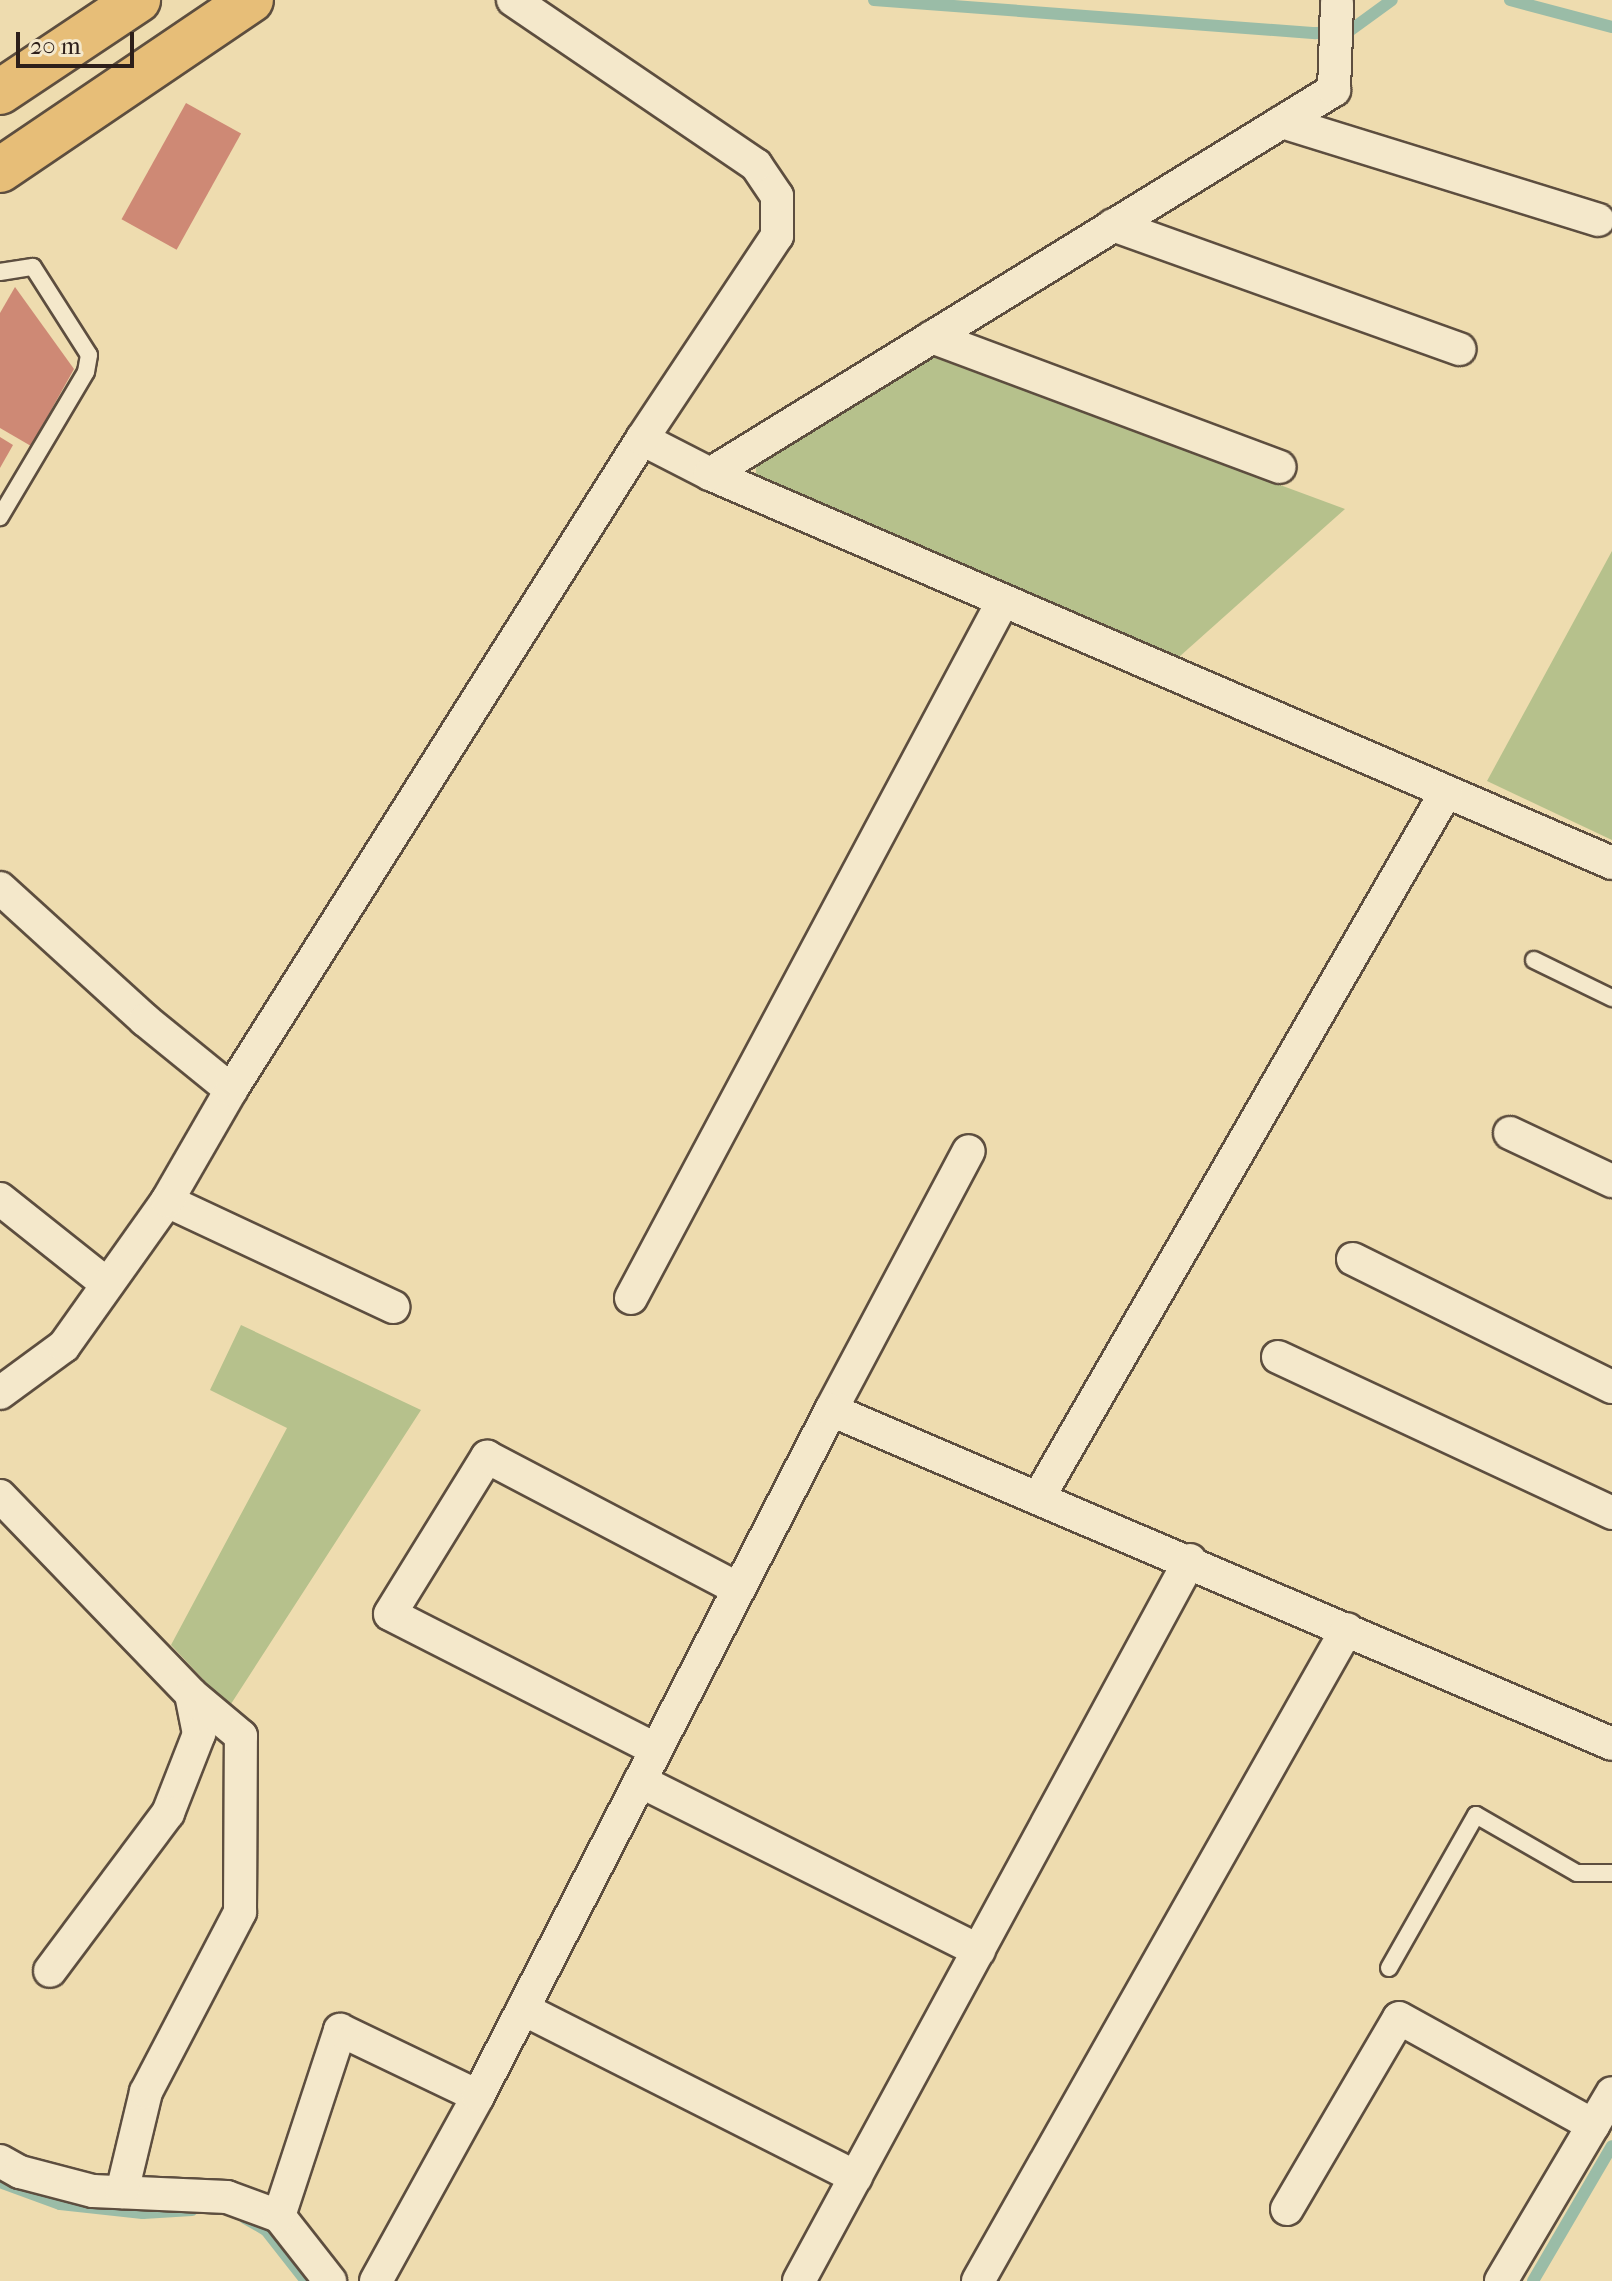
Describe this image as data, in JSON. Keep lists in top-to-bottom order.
{
  "scale_bar": "20 m"
}
